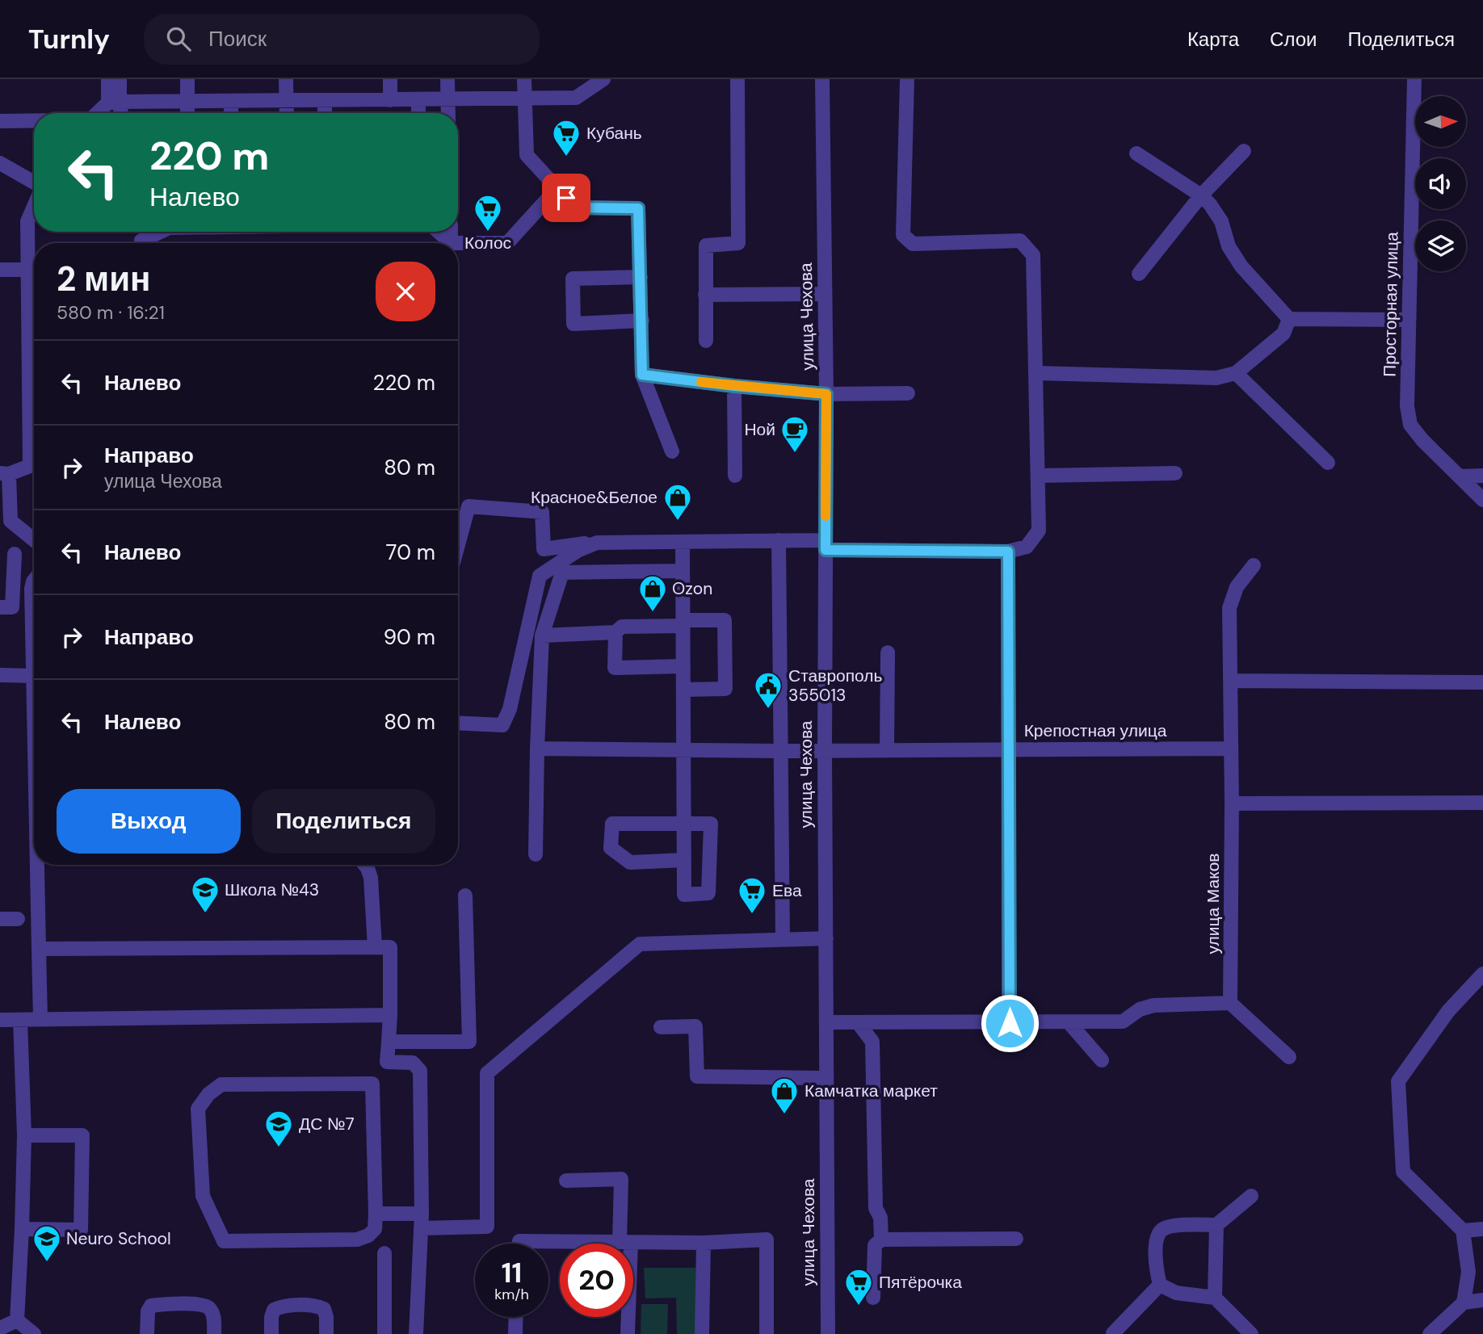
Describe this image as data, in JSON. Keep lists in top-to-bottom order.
{
  "streets": {
    "street": [
      "Просторная улица",
      "улица Чехова",
      "Крепостная улица",
      "улица Маков"
    ]
  },
  "crossings": [
    ["улица Чехова", "Крепостная улица"]
  ],
  "places": {
    "supermarket": [
      "Кубань",
      "Колос",
      "Ева",
      "Пятёрочка"
    ],
    "cafe": ["Ной"],
    "shop": ["Красное&Белое", "Ozon", "Камчатка маркет"],
    "public building": ["Ставрополь 355013"],
    "school or university": ["Школа №43", "ДС №7", "Neuro School"]
  },
  "north": "right",
  "page": {
    "header": "Turnly",
    "search": "Поиск",
    "nav": ["Карта", "Слои", "Поделиться"],
    "turn": ["220 m", "Налево"],
    "heading": ["2 мин", "580 m · 16:21"],
    "list": [
      {
        "name": "Налево",
        "value": "220 m"
      },
      {
        "name": "Направо",
        "note": "улица Чехова",
        "value": "80 m"
      },
      {
        "name": "Налево",
        "value": "70 m"
      },
      {
        "name": "Направо",
        "value": "90 m"
      },
      {
        "name": "Налево",
        "value": "80 m"
      }
    ],
    "buttons": ["Выход", "Поделиться"],
    "speed": "11 km/h",
    "limit": "20"
  }
}
